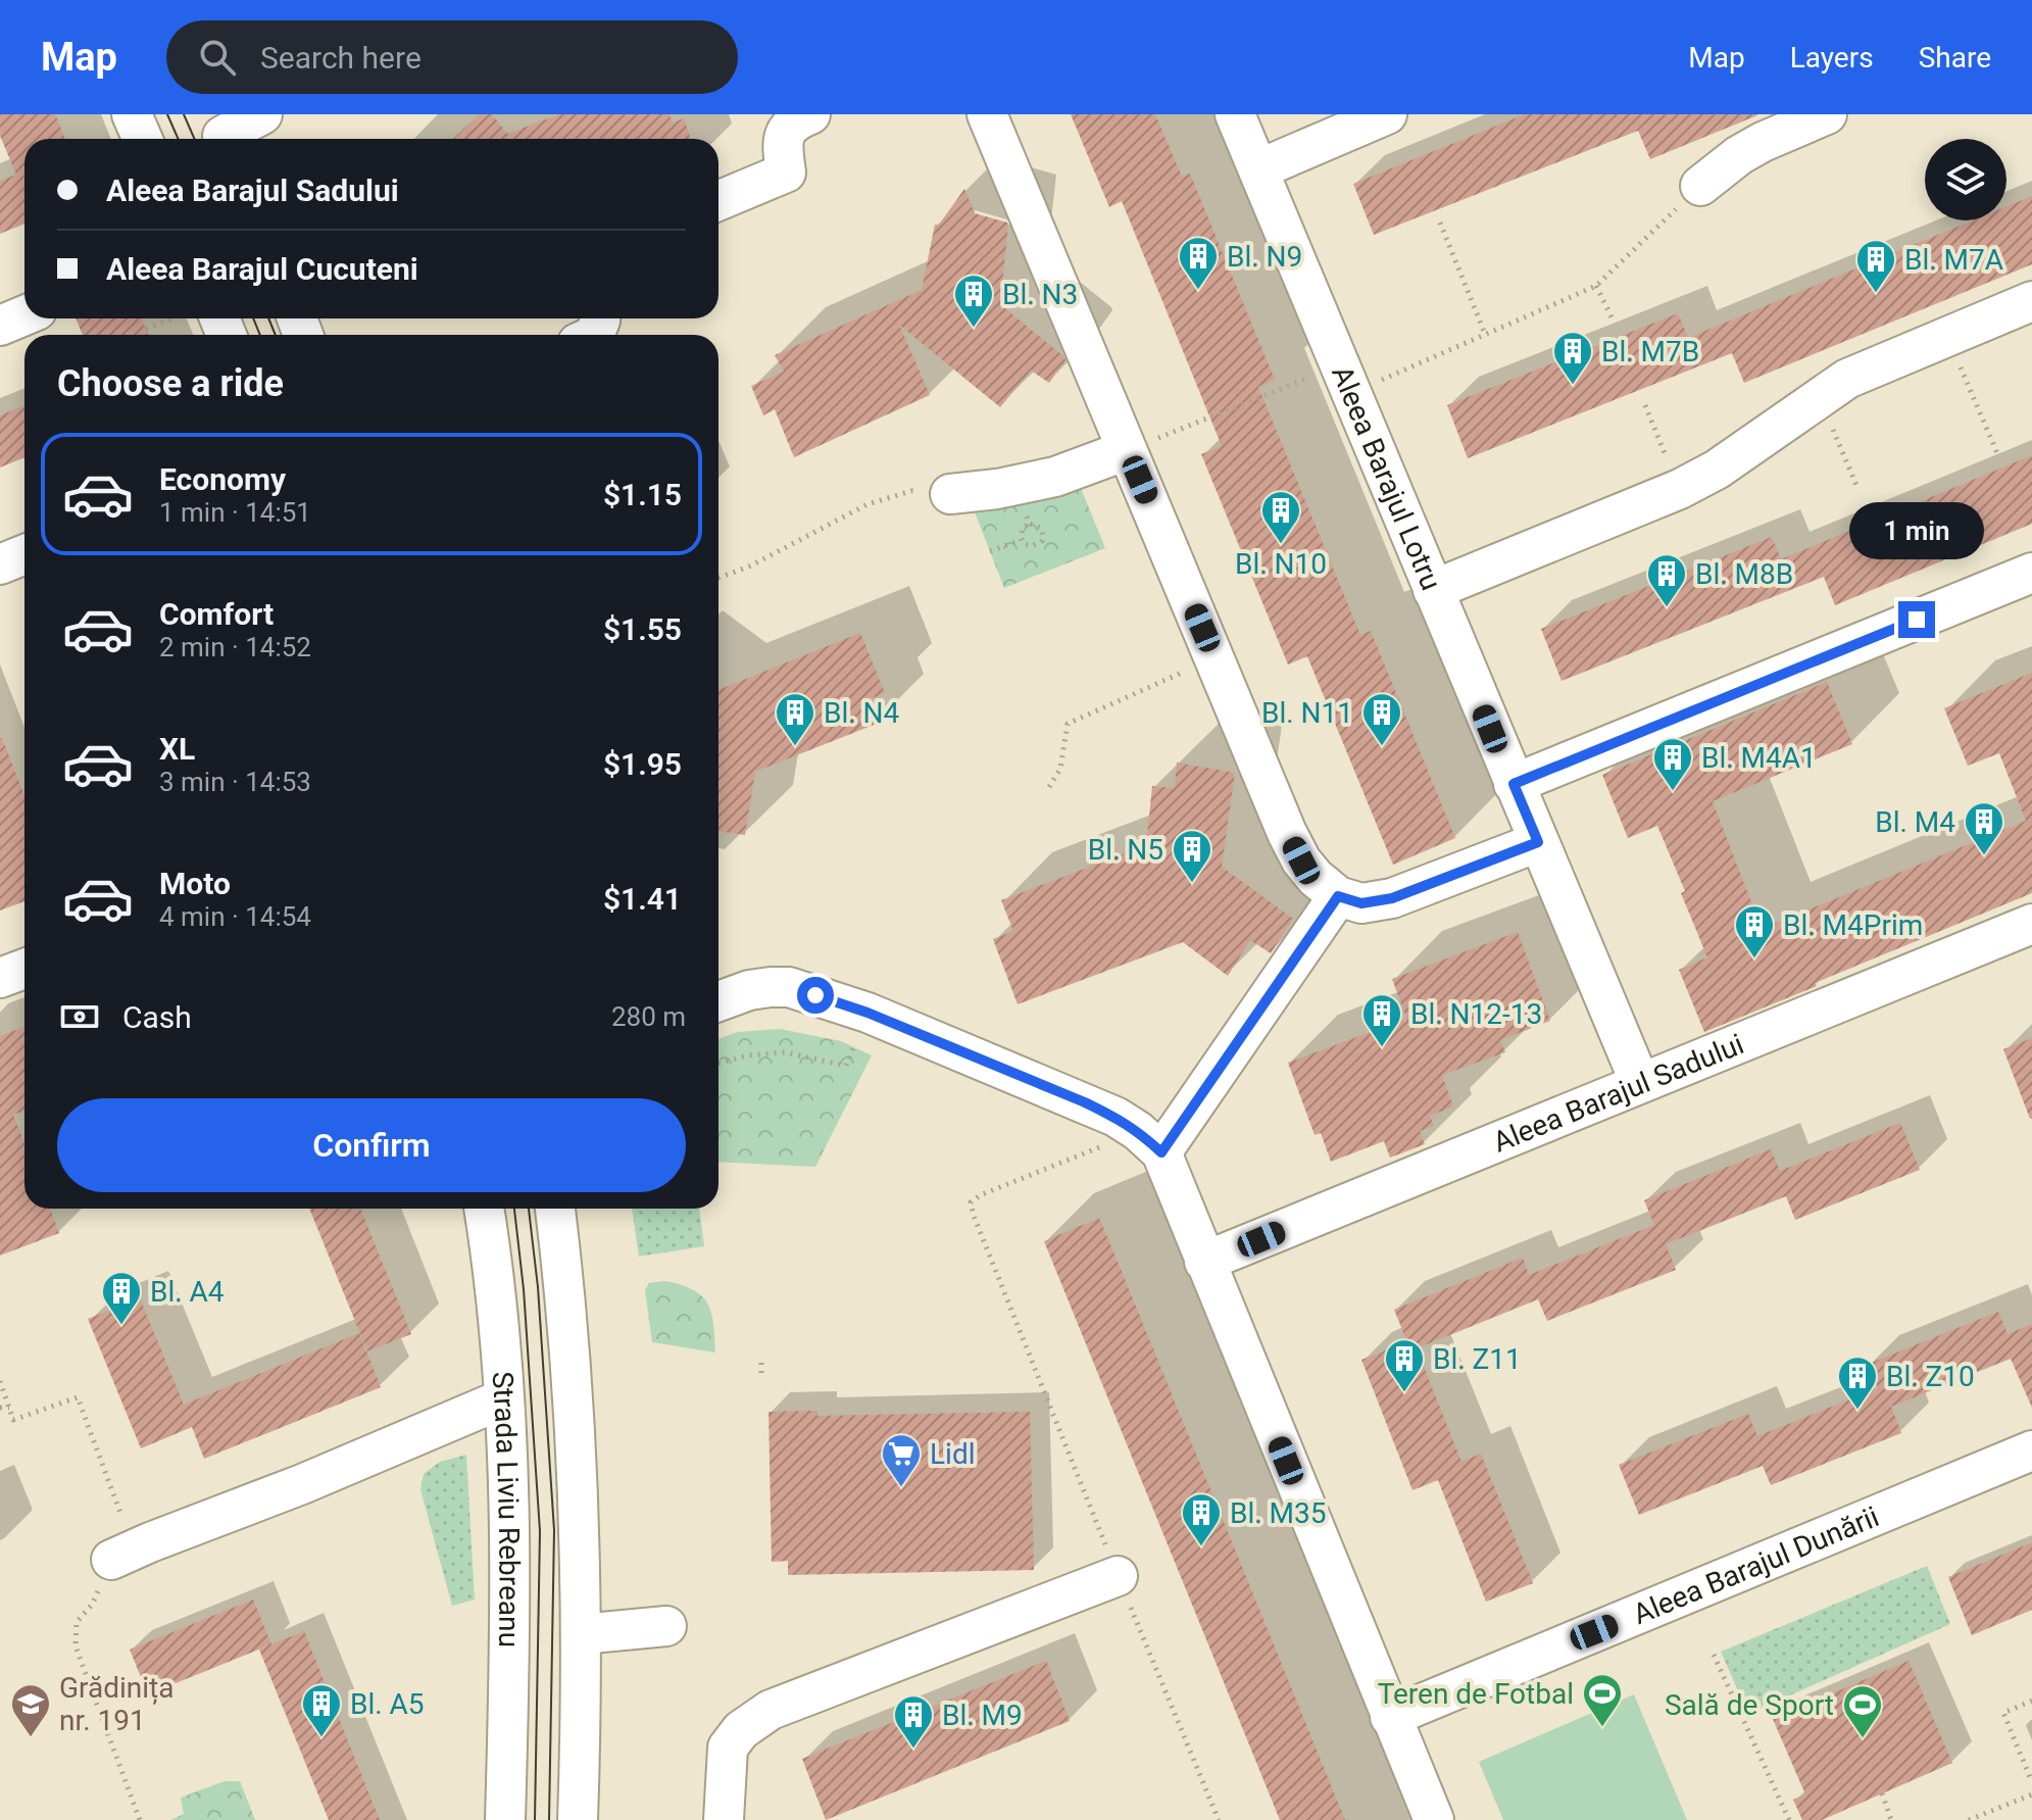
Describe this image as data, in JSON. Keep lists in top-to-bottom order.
{
  "streets": {
    "street": [
      "Aleea Barajul Lotru",
      "Aleea Barajul Sadului",
      "Strada Liviu Rebreanu",
      "Aleea Barajul Dunării"
    ]
  },
  "crossings": [
    ["Aleea Barajul Lotru", "Aleea Barajul Sadului"]
  ],
  "places": {
    "building": [
      "Bl. N9",
      "Bl. M7A",
      "Bl. N3",
      "Bl. M7B",
      "Bl. N10",
      "Bl. M8B",
      "Bl. N4",
      "Bl. N11",
      "Bl. M4A1",
      "Bl. M4",
      "Bl. N5",
      "Bl. M4Prim",
      "Bl. N12-13",
      "Bl. A4",
      "Bl. Z11",
      "Bl. Z10",
      "Bl. M35",
      "Bl. A5",
      "Bl. M9"
    ],
    "supermarket": ["Lidl"],
    "sports": ["Teren de Fotbal", "Sală de Sport"],
    "school or university": ["Grădinița nr. 191"]
  },
  "page": {
    "header": "Map",
    "search": "Search here",
    "nav": ["Map", "Layers", "Share"],
    "banner": ["Aleea Barajul Sadului", "Aleea Barajul Cucuteni"],
    "heading": "Choose a ride",
    "list": [
      {
        "name": "Economy",
        "note": "1 min · 14:51",
        "value": "$1.15"
      },
      {
        "name": "Comfort",
        "note": "2 min · 14:52",
        "value": "$1.55"
      },
      {
        "name": "XL",
        "note": "3 min · 14:53",
        "value": "$1.95"
      },
      {
        "name": "Moto",
        "note": "4 min · 14:54",
        "value": "$1.41"
      }
    ],
    "bubble": "1 min",
    "pay": ["Cash", "280 m"],
    "buttons": "Confirm"
  }
}
